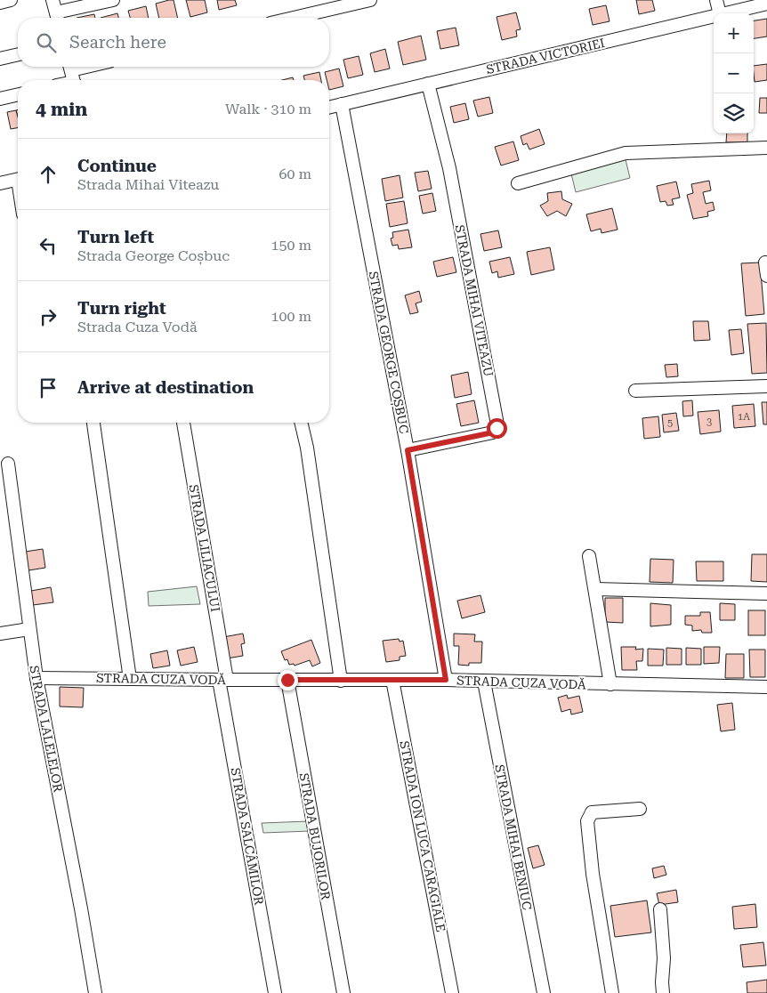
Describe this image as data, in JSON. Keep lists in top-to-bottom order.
{
  "streets": {
    "street": [
      "STRADA VICTORIEI",
      "STRADA MIHAI VITEAZU",
      "STRADA GEORGE COȘBUC",
      "STRADA LILIACULUI",
      "STRADA CUZA VODĂ",
      "STRADA LALELELOR",
      "STRADA SALCÂMILOR",
      "STRADA BUJORILOR",
      "STRADA ION LUCA CARAGIALE",
      "STRADA MIHAI BENIUC"
    ]
  },
  "crossings": [
    ["STRADA VICTORIEI", "STRADA MIHAI VITEAZU"],
    ["STRADA VICTORIEI", "STRADA GEORGE COȘBUC"],
    ["STRADA MIHAI VITEAZU", "STRADA GEORGE COȘBUC"],
    ["STRADA GEORGE COȘBUC", "STRADA CUZA VODĂ"],
    ["STRADA LILIACULUI", "STRADA CUZA VODĂ"],
    ["STRADA LILIACULUI", "STRADA SALCÂMILOR"],
    ["STRADA CUZA VODĂ", "STRADA LALELELOR"],
    ["STRADA CUZA VODĂ", "STRADA SALCÂMILOR"],
    ["STRADA CUZA VODĂ", "STRADA BUJORILOR"],
    ["STRADA CUZA VODĂ", "STRADA ION LUCA CARAGIALE"],
    ["STRADA CUZA VODĂ", "STRADA MIHAI BENIUC"]
  ],
  "house_numbers": ["1A", "3", "5"],
  "page": {
    "map_buttons": ["+", "−"],
    "search": "Search here",
    "heading": ["4 min", "Walk · 310 m"],
    "list": [
      ["Continue", "Strada Mihai Viteazu", "60 m"],
      ["Turn left", "Strada George Coșbuc", "150 m"],
      ["Turn right", "Strada Cuza Vodă", "100 m"],
      "Arrive at destination"
    ]
  }
}
